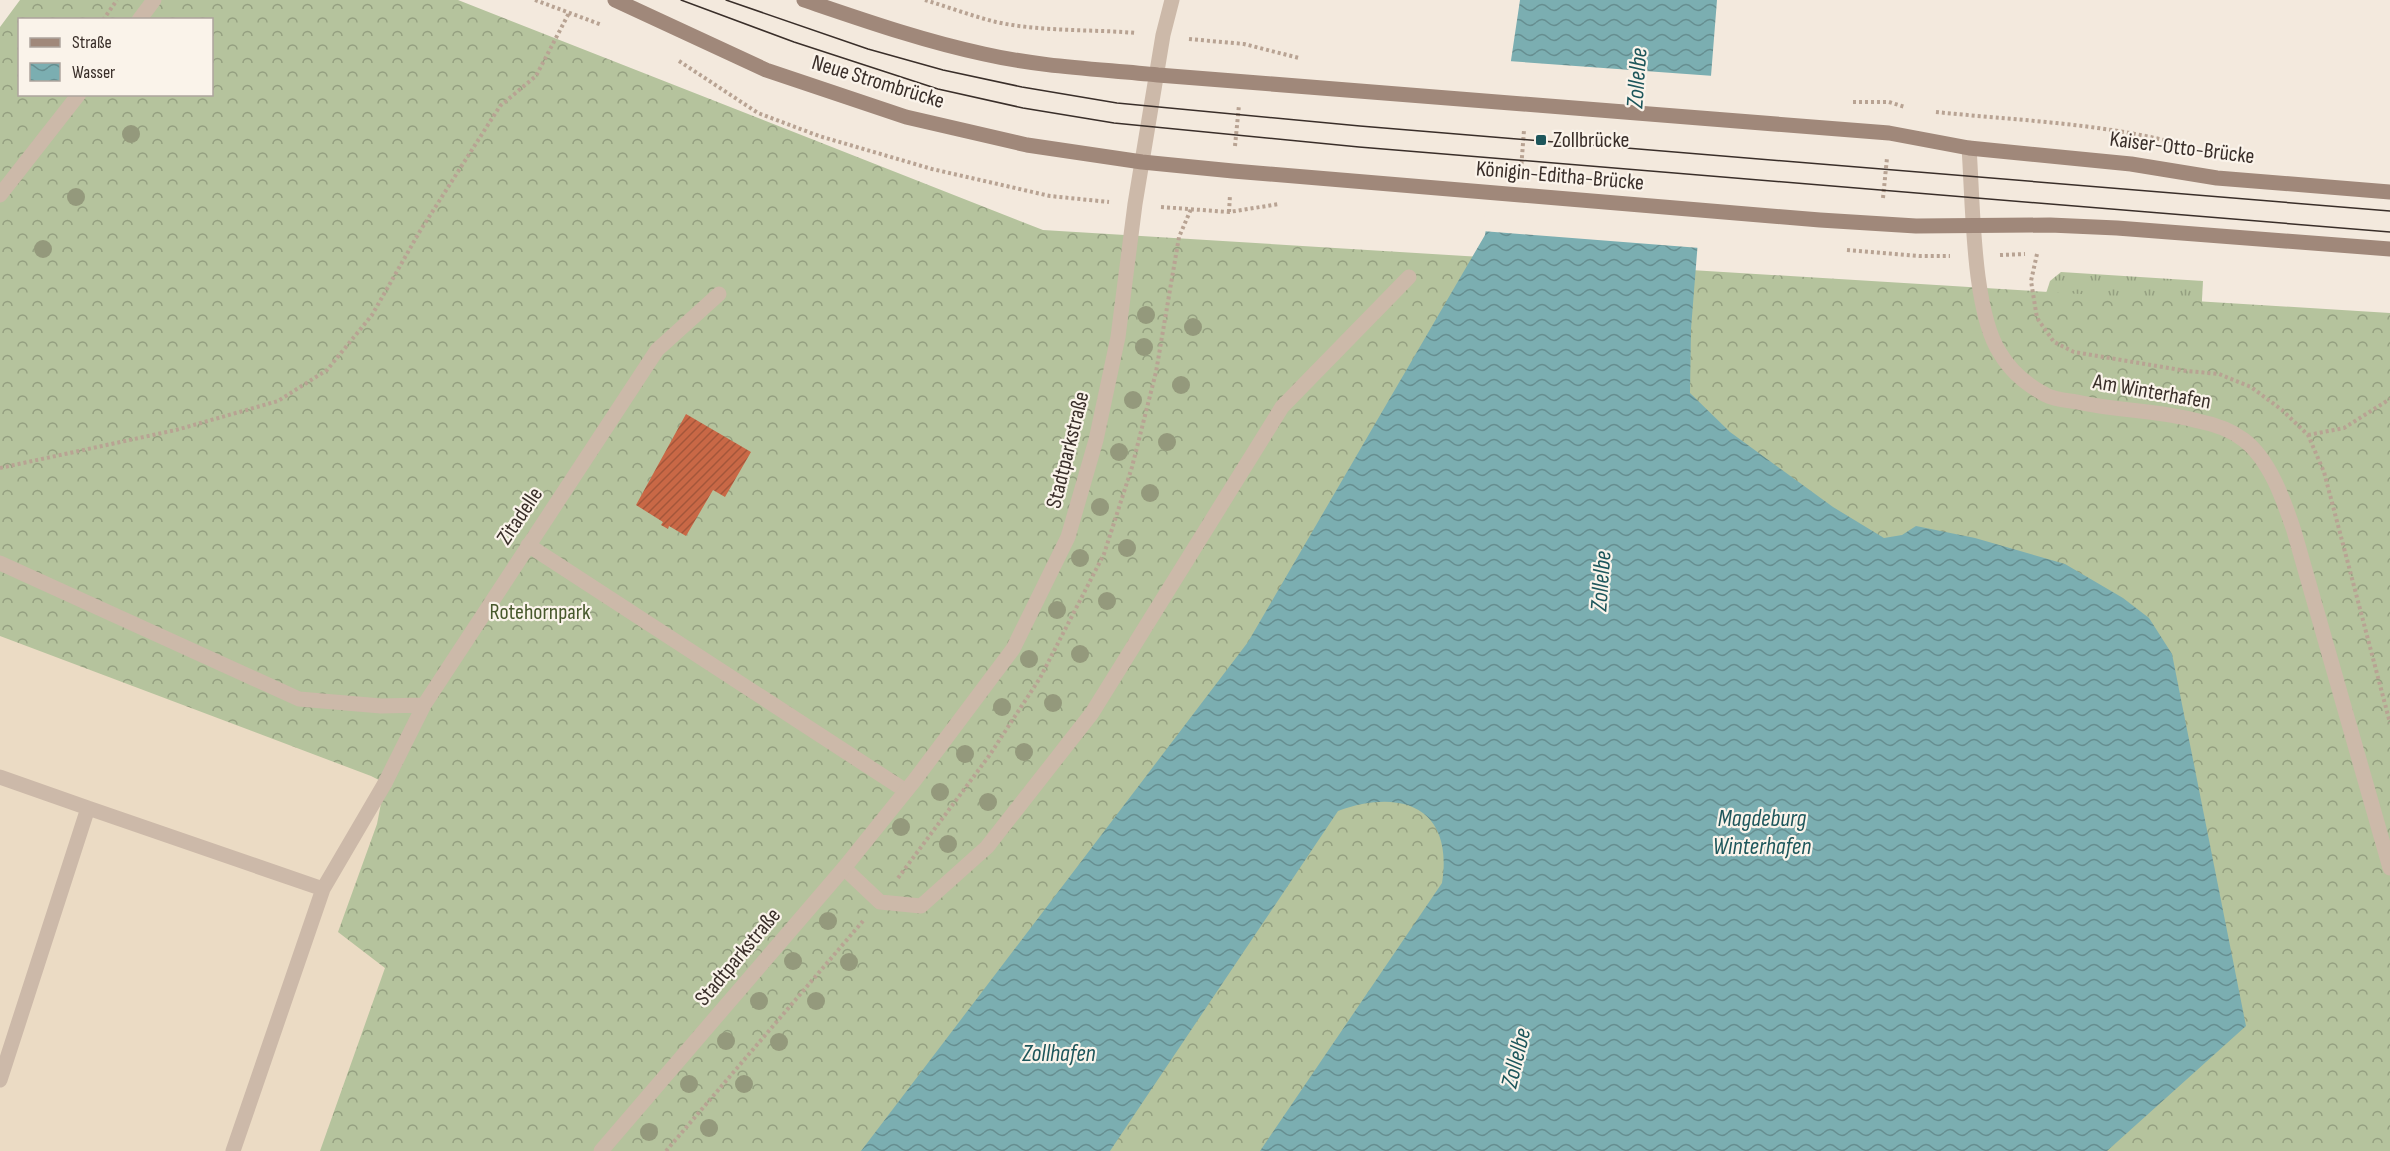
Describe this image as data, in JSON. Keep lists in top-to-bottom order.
{
  "streets": {
    "main road": ["Neue Strombrücke", "Kaiser-Otto-Brücke", "Königin-Editha-Brücke"],
    "street": ["Am Winterhafen", "Stadtparkstraße", "Zitadelle"]
  },
  "crossings": [
    ["Neue Strombrücke", "Königin-Editha-Brücke"],
    ["Neue Strombrücke", "Stadtparkstraße"],
    ["Kaiser-Otto-Brücke", "Am Winterhafen"],
    ["Königin-Editha-Brücke", "Am Winterhafen"],
    ["Königin-Editha-Brücke", "Stadtparkstraße"]
  ],
  "water": ["Zollelbe", "Magdeburg Winterhafen", "Zollhafen"],
  "parks": ["Rotehornpark"],
  "places": {
    "transit": ["Zollbrücke"]
  },
  "legend": ["Straße", "Wasser"]
}
